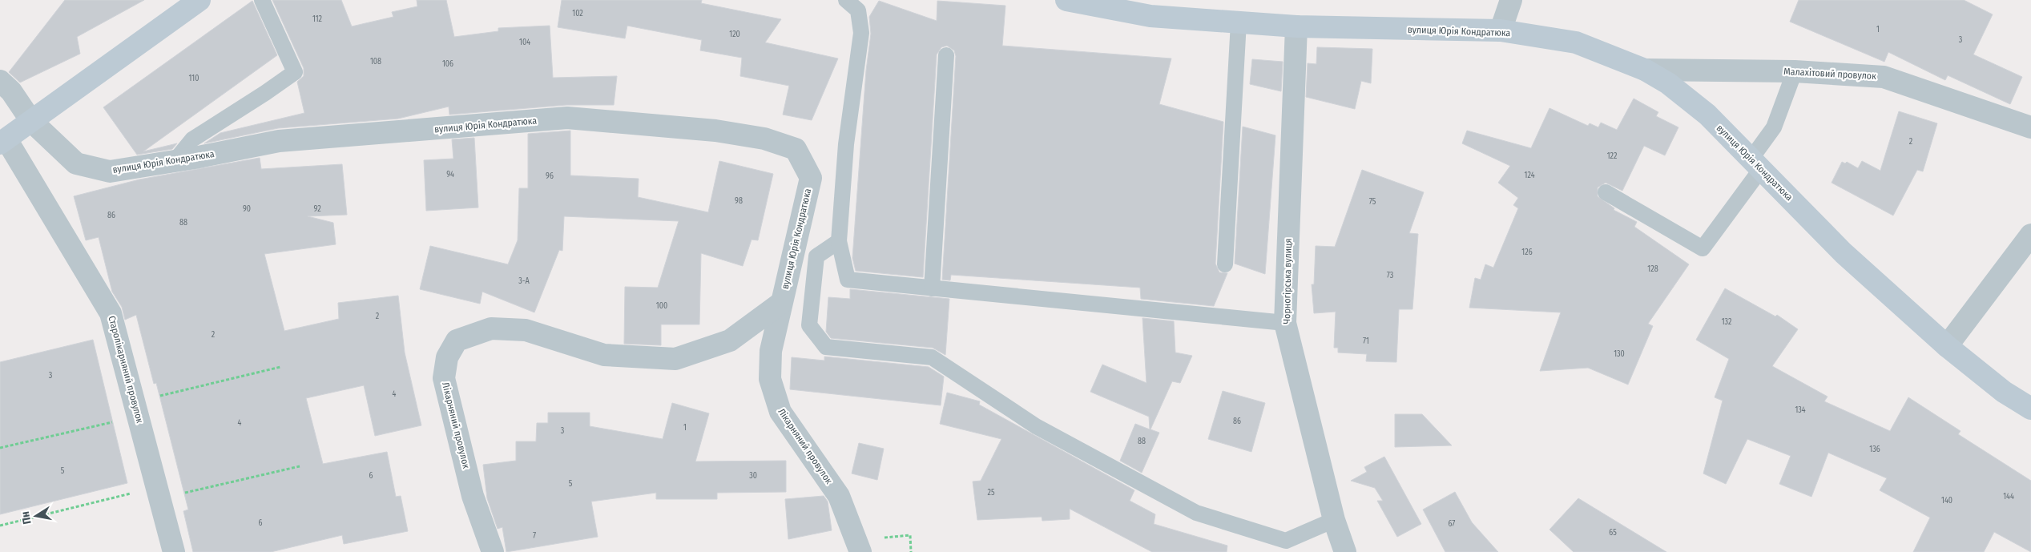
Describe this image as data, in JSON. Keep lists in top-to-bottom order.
{
  "streets": {
    "street": [
      "вулиця Юрія Кондратюка",
      "Малахітовий провулок",
      "Чорногірська вулиця",
      "Старолікарняний провулок",
      "Лікарняний провулок"
    ]
  },
  "crossings": [
    ["вулиця Юрія Кондратюка", "Малахітовий провулок"],
    ["вулиця Юрія Кондратюка", "Чорногірська вулиця"],
    ["вулиця Юрія Кондратюка", "Лікарняний провулок"]
  ],
  "house_numbers": [
    "102",
    "112",
    "1",
    "120",
    "3",
    "104",
    "108",
    "106",
    "110",
    "2",
    "122",
    "94",
    "124",
    "96",
    "98",
    "75",
    "90",
    "92",
    "86",
    "88",
    "126",
    "128",
    "73",
    "3-А",
    "100",
    "2",
    "132",
    "2",
    "71",
    "130",
    "3",
    "4",
    "134",
    "86",
    "4",
    "1",
    "3",
    "88",
    "136",
    "5",
    "6",
    "30",
    "5",
    "25",
    "144",
    "140",
    "6",
    "67",
    "65",
    "7"
  ],
  "north": "left"
}
